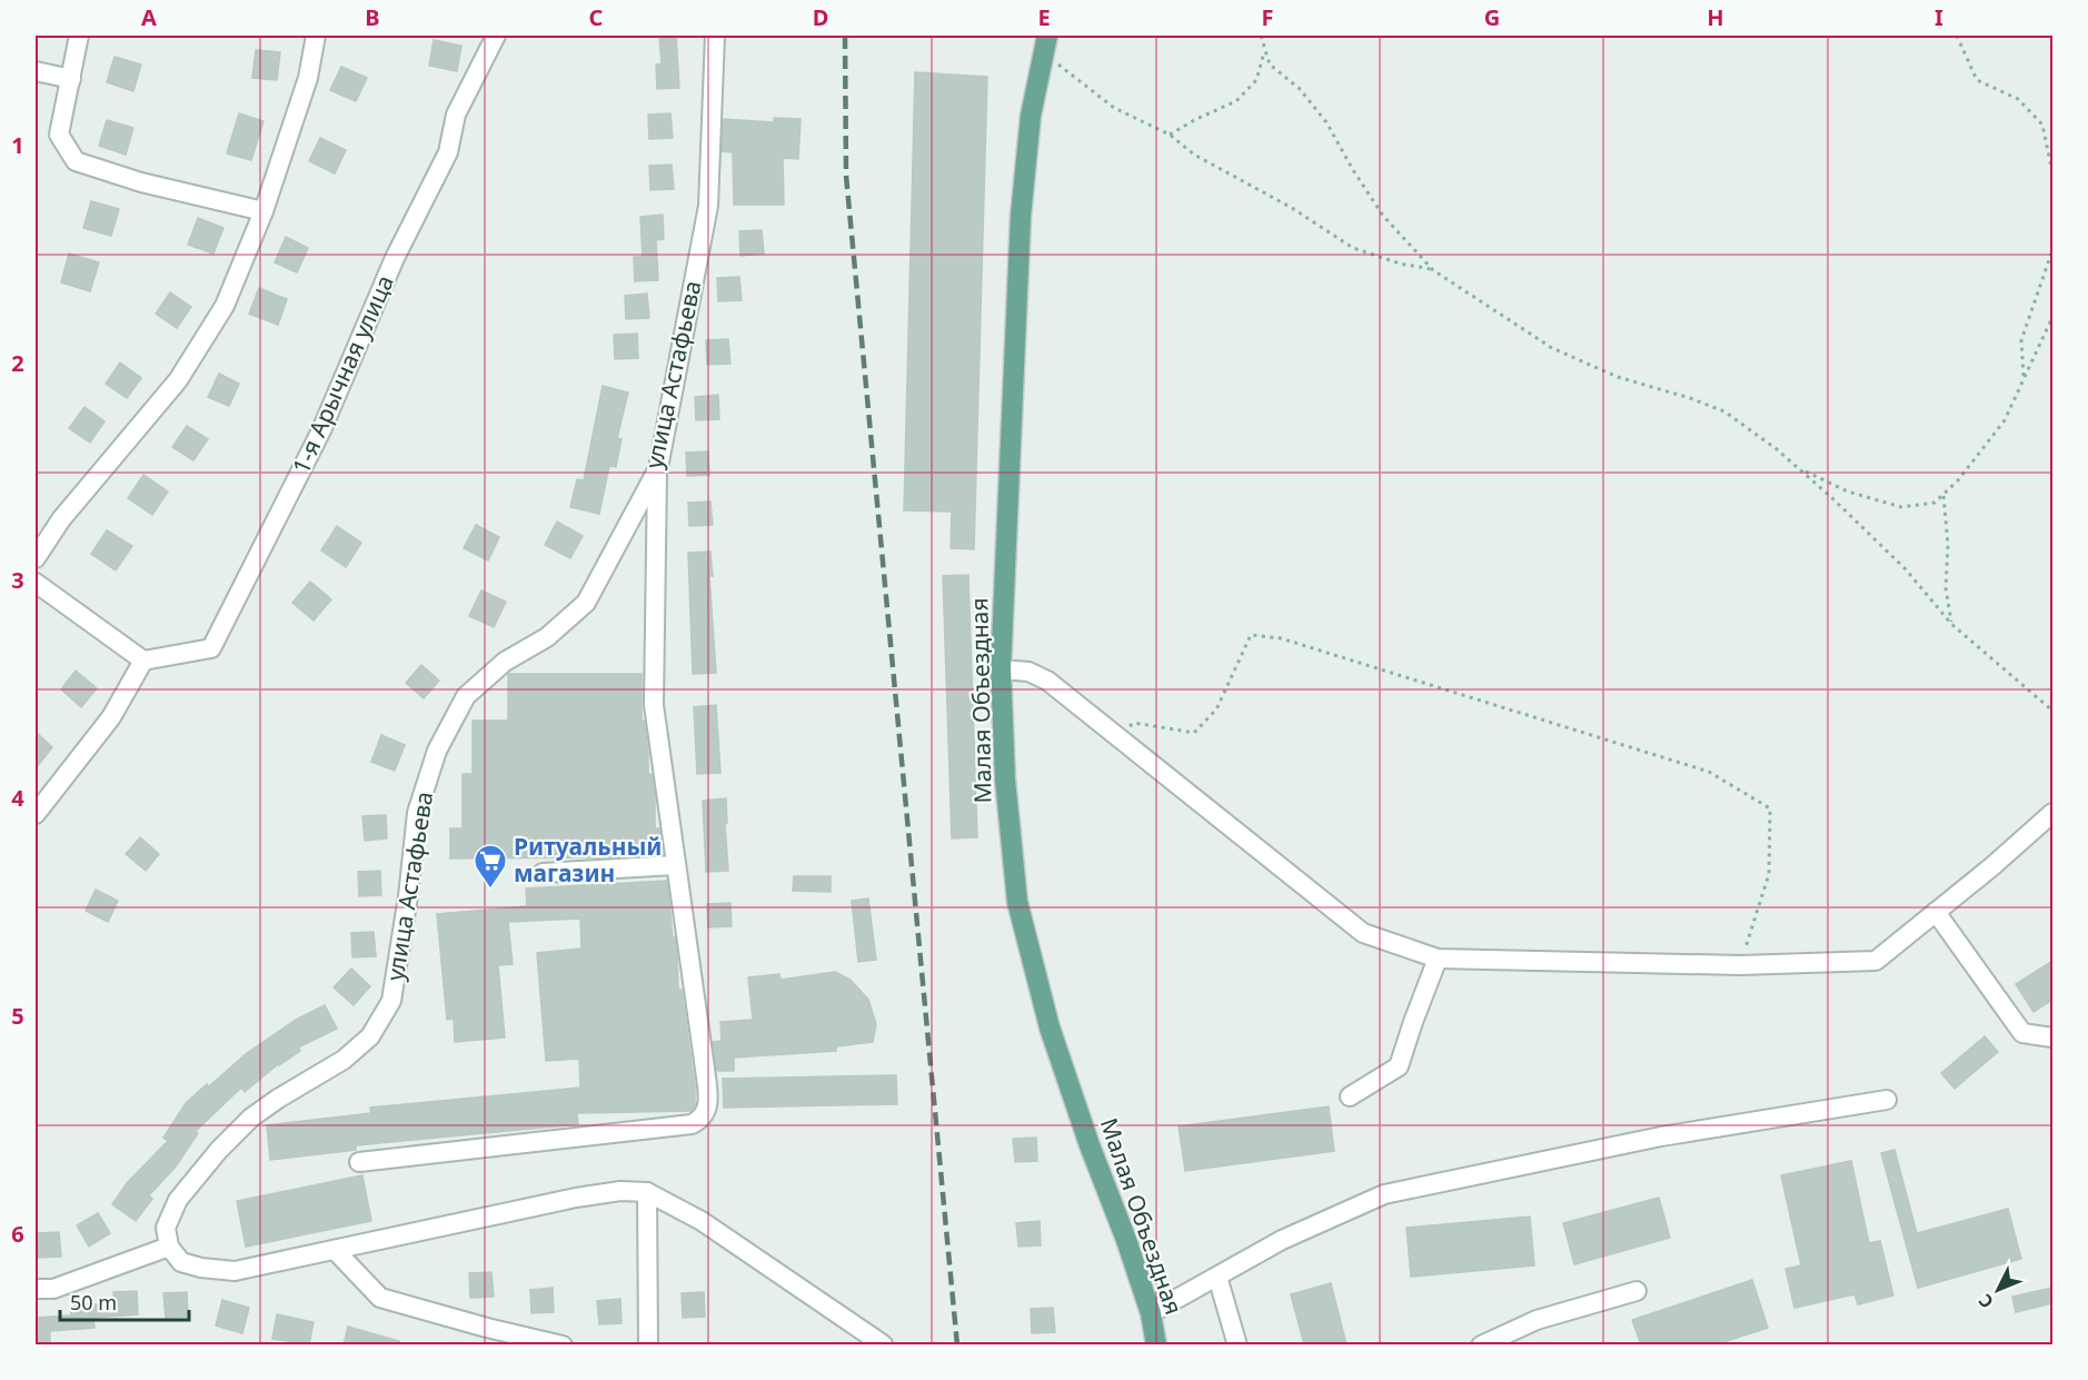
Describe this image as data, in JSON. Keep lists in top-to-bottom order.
{
  "streets": {
    "main road": ["Малая Объездная"],
    "street": ["1-я Арычная улица", "улица Астафьева"]
  },
  "places": {
    "supermarket": ["Ритуальный магазин"]
  },
  "scale_bar": "50 m",
  "north": "bottom left",
  "grid": {
    "columns": [
      "A",
      "B",
      "C",
      "D",
      "E",
      "F",
      "G",
      "H",
      "I"
    ],
    "rows": [
      "1",
      "2",
      "3",
      "4",
      "5",
      "6"
    ]
  }
}
